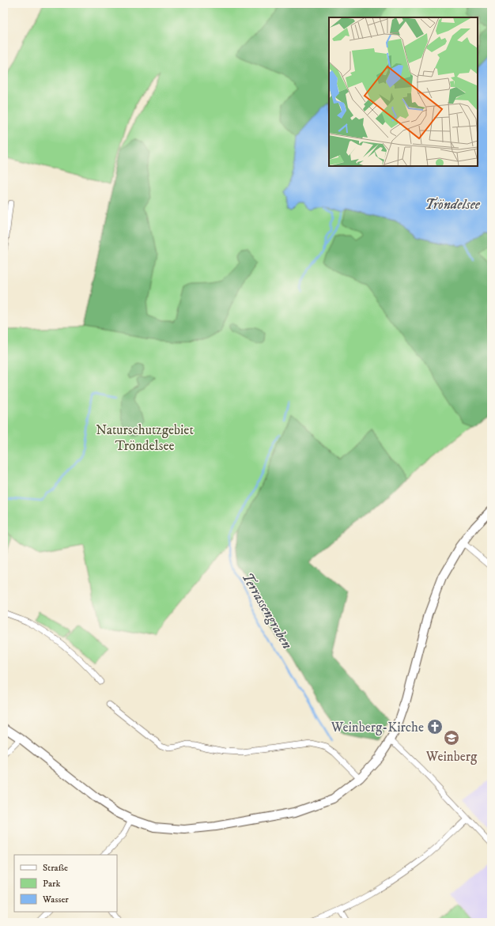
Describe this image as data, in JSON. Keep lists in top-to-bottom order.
{
  "water": ["Tröndelsee", "Terrassengraben"],
  "parks": ["Naturschutzgebiet Tröndelsee"],
  "places": {
    "church": ["Weinberg-Kirche"],
    "school or university": ["Weinberg"]
  },
  "legend": ["Straße", "Park", "Wasser"]
}
